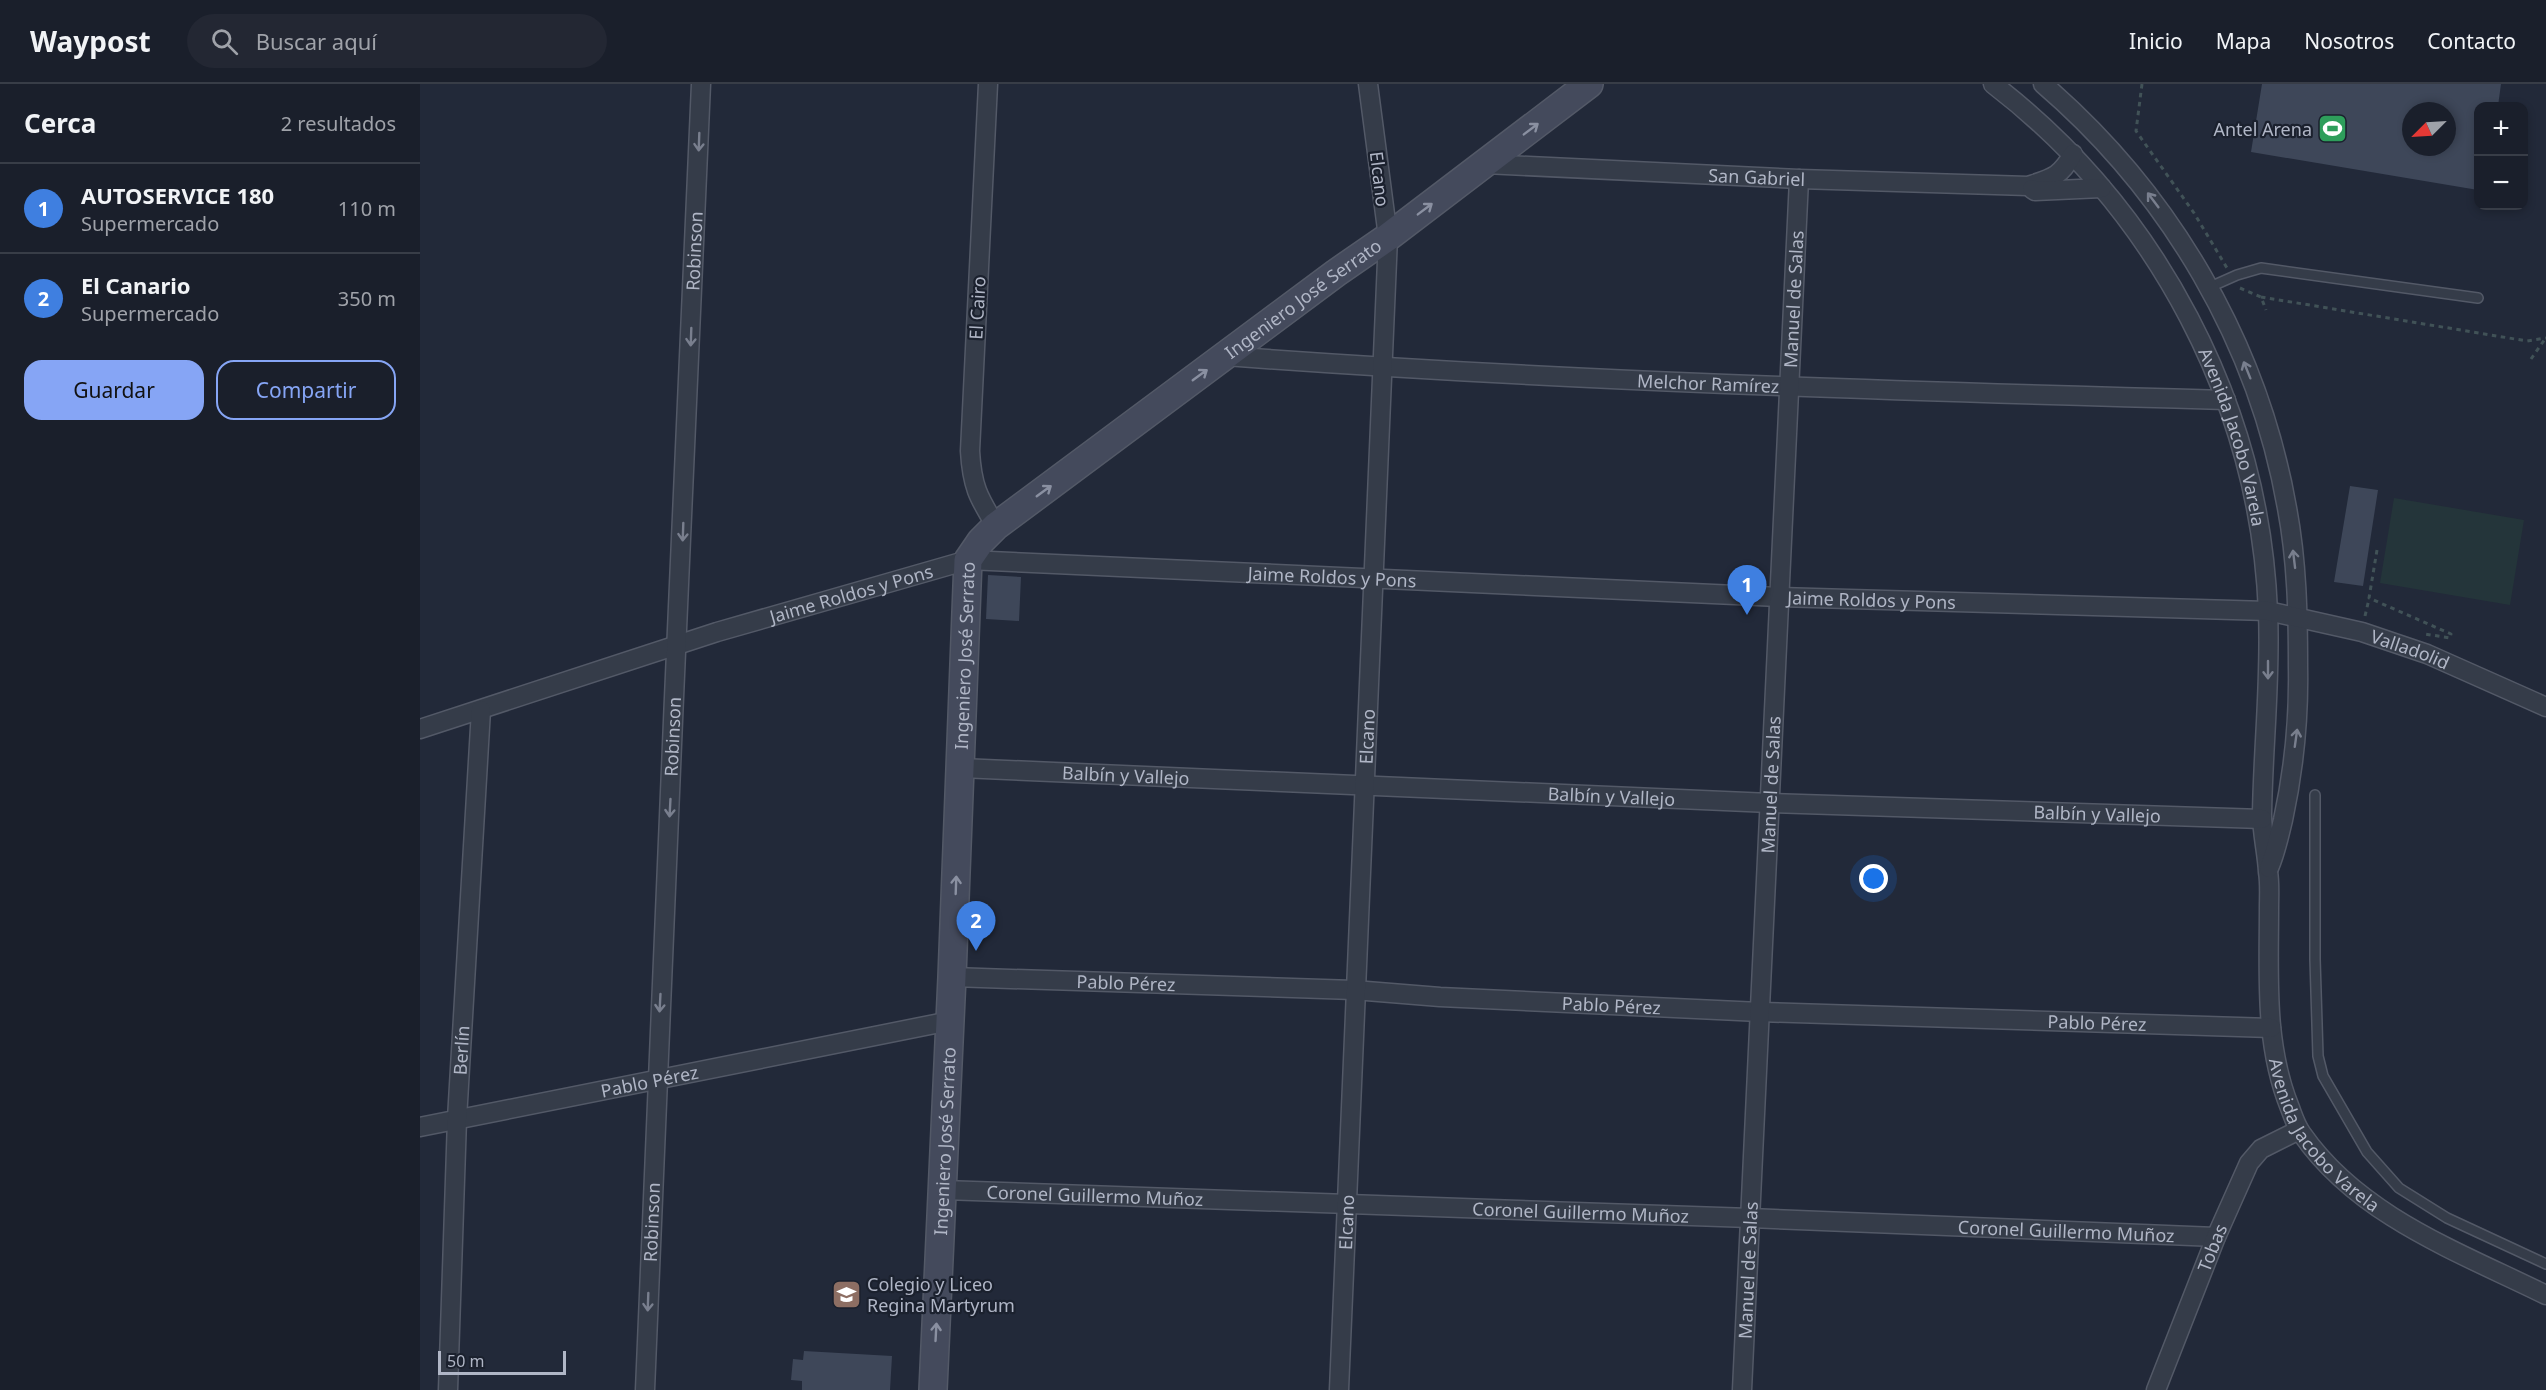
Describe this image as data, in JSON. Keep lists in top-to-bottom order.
{
  "streets": {
    "street": [
      "San Gabriel",
      "Elcano",
      "Robinson",
      "Ingeniero José Serrato",
      "Manuel de Salas",
      "El Cairo",
      "Melchor Ramírez",
      "Avenida Jacobo Varela",
      "Jaime Roldos y Pons",
      "Valladolid",
      "Balbín y Vallejo",
      "Pablo Pérez",
      "Berlín",
      "Coronel Guillermo Muñoz",
      "Tobas"
    ]
  },
  "crossings": [
    ["San Gabriel", "Ingeniero José Serrato"],
    ["San Gabriel", "Manuel de Salas"],
    ["San Gabriel", "Avenida Jacobo Varela"],
    ["Elcano", "Ingeniero José Serrato"],
    ["Elcano", "Melchor Ramírez"],
    ["Elcano", "Jaime Roldos y Pons"],
    ["Elcano", "Balbín y Vallejo"],
    ["Elcano", "Pablo Pérez"],
    ["Elcano", "Coronel Guillermo Muñoz"],
    ["Robinson", "Jaime Roldos y Pons"],
    ["Robinson", "Pablo Pérez"],
    ["Ingeniero José Serrato", "El Cairo"],
    ["Ingeniero José Serrato", "Melchor Ramírez"],
    ["Ingeniero José Serrato", "Jaime Roldos y Pons"],
    ["Ingeniero José Serrato", "Balbín y Vallejo"],
    ["Ingeniero José Serrato", "Pablo Pérez"],
    ["Ingeniero José Serrato", "Coronel Guillermo Muñoz"],
    ["Manuel de Salas", "Melchor Ramírez"],
    ["Manuel de Salas", "Jaime Roldos y Pons"],
    ["Manuel de Salas", "Balbín y Vallejo"],
    ["Manuel de Salas", "Pablo Pérez"],
    ["Manuel de Salas", "Coronel Guillermo Muñoz"],
    ["Melchor Ramírez", "Avenida Jacobo Varela"],
    ["Avenida Jacobo Varela", "Jaime Roldos y Pons"],
    ["Avenida Jacobo Varela", "Valladolid"],
    ["Avenida Jacobo Varela", "Balbín y Vallejo"],
    ["Avenida Jacobo Varela", "Pablo Pérez"],
    ["Avenida Jacobo Varela", "Tobas"],
    ["Jaime Roldos y Pons", "Valladolid"],
    ["Jaime Roldos y Pons", "Berlín"],
    ["Pablo Pérez", "Berlín"],
    ["Coronel Guillermo Muñoz", "Tobas"]
  ],
  "one_way": ["Robinson", "Ingeniero José Serrato"],
  "places": {
    "sports": ["Antel Arena"],
    "school or university": ["Colegio y Liceo Regina Martyrum"]
  },
  "scale_bar": "50 m",
  "north": "bottom left",
  "page": {
    "header": "Waypost",
    "search": "Buscar aquí",
    "nav": [
      "Inicio",
      "Mapa",
      "Nosotros",
      "Contacto"
    ],
    "heading": ["Cerca", "2 resultados"],
    "map_buttons": ["+", "−"],
    "list": [
      {
        "mark": "1",
        "name": "AUTOSERVICE 180",
        "note": "Supermercado",
        "value": "110 m"
      },
      {
        "mark": "2",
        "name": "El Canario",
        "note": "Supermercado",
        "value": "350 m"
      }
    ],
    "buttons": ["Guardar", "Compartir"],
    "pins": ["1", "2"],
    "scale": "50 m"
  }
}
